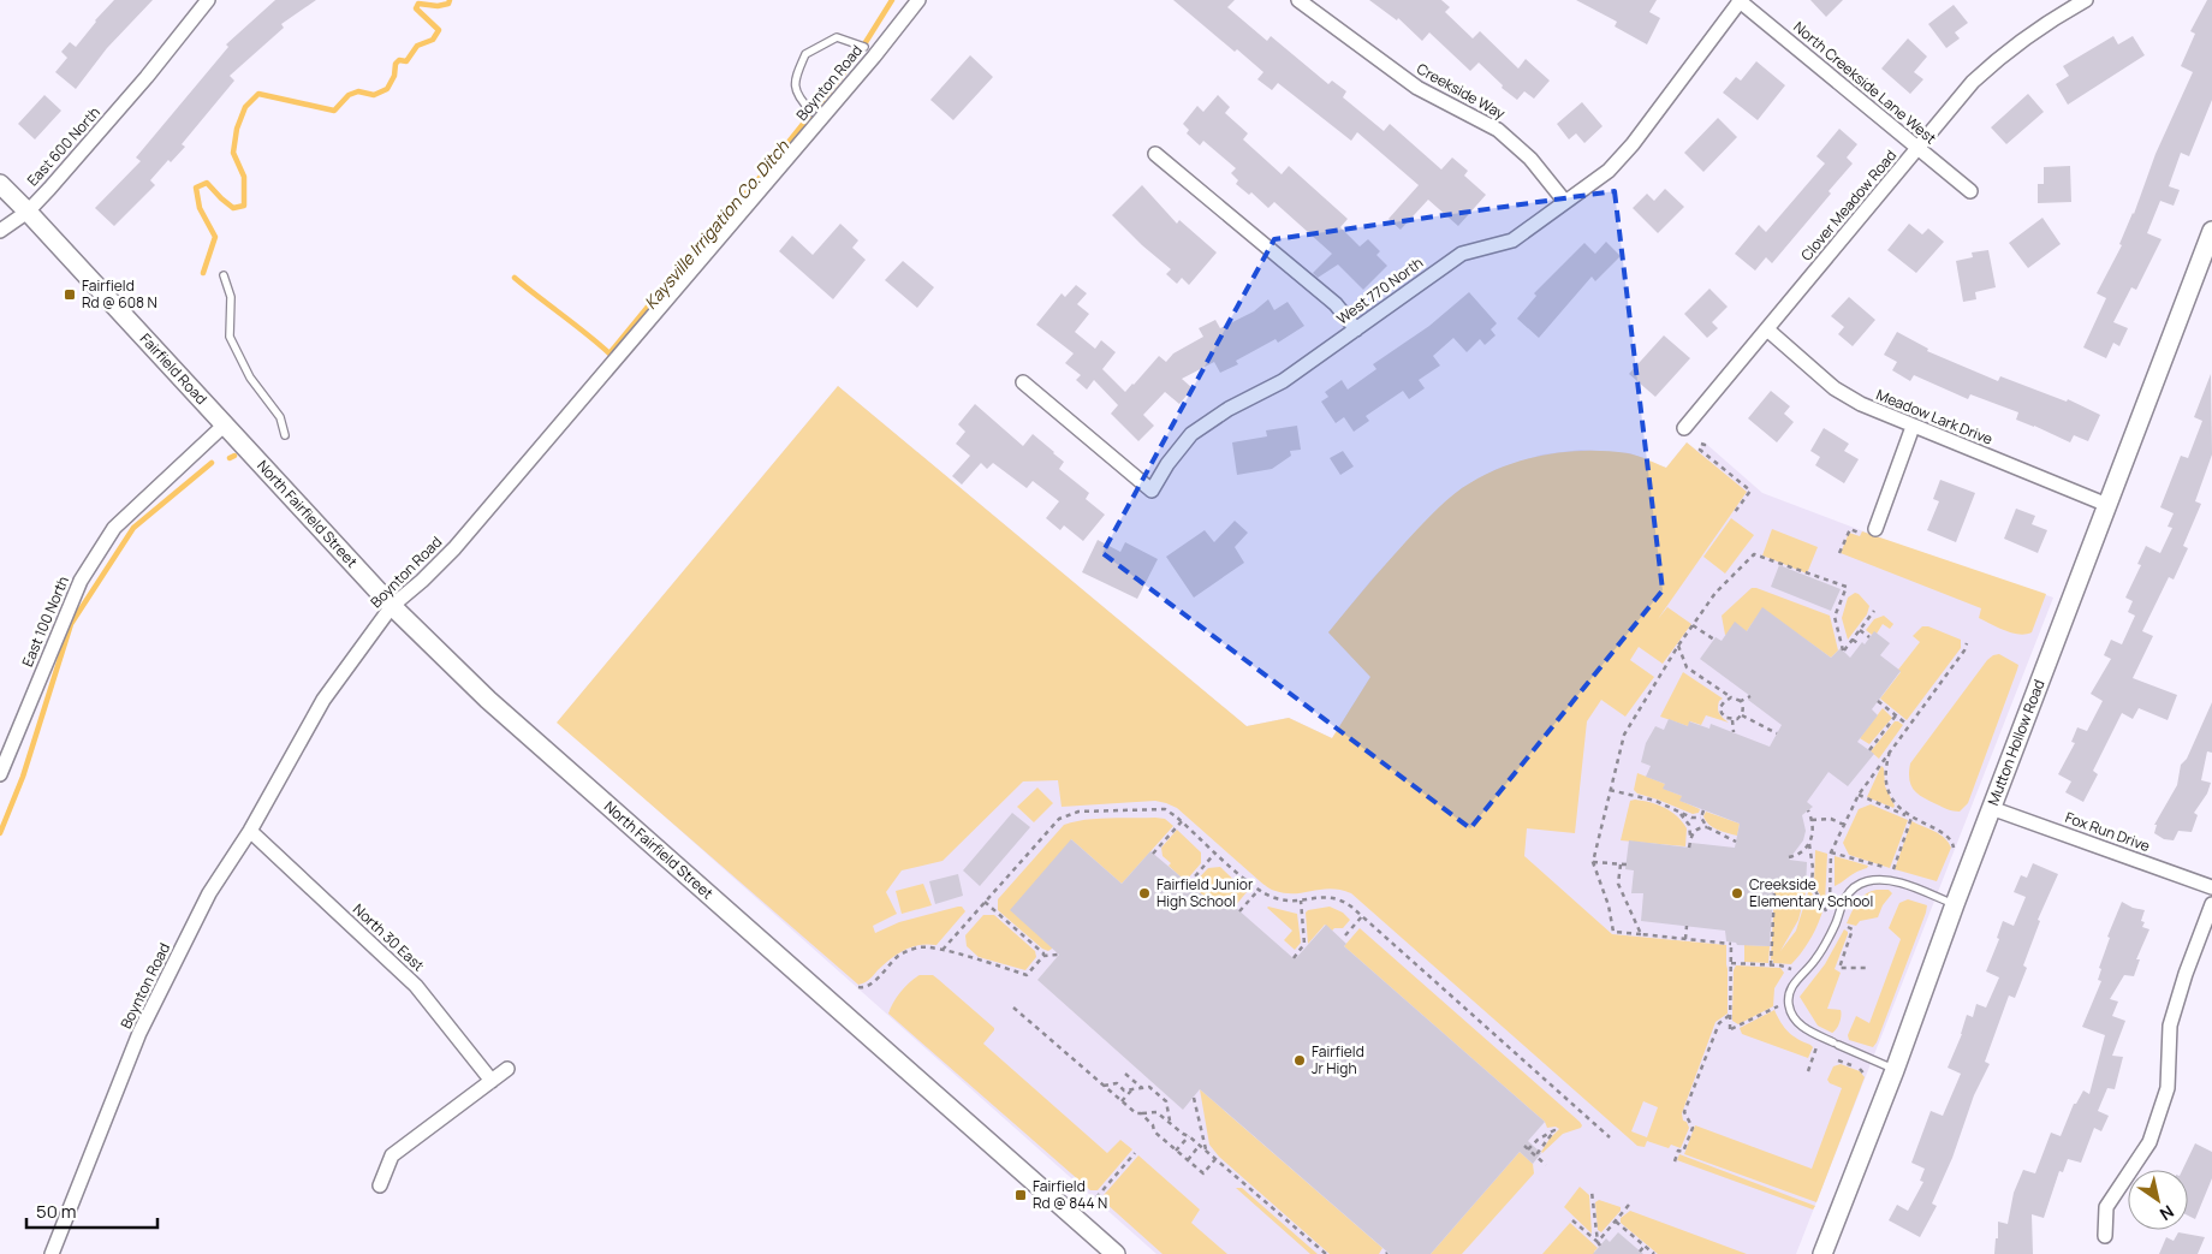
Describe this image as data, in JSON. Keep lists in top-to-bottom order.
{
  "streets": {
    "street": [
      "Boynton Road",
      "North Creekside Lane West",
      "Creekside Way",
      "East 600 North",
      "Clover Meadow Road",
      "West 770 North",
      "Fairfield Road",
      "Meadow Lark Drive",
      "North Fairfield Street",
      "East 100 North",
      "Mutton Hollow Road",
      "Fox Run Drive",
      "North 30 East"
    ]
  },
  "crossings": [
    ["Boynton Road", "North Fairfield Street"],
    ["Boynton Road", "North 30 East"],
    ["North Creekside Lane West", "Clover Meadow Road"],
    ["North Creekside Lane West", "West 770 North"],
    ["Creekside Way", "West 770 North"],
    ["East 600 North", "Fairfield Road"],
    ["Clover Meadow Road", "Meadow Lark Drive"],
    ["Fairfield Road", "North Fairfield Street"],
    ["Fairfield Road", "East 100 North"],
    ["Meadow Lark Drive", "Mutton Hollow Road"],
    ["North Fairfield Street", "East 100 North"],
    ["Mutton Hollow Road", "Fox Run Drive"]
  ],
  "water": ["Kaysville Irrigation Co. Ditch"],
  "places": {
    "transit": ["Fairfield Rd @ 608 N", "Fairfield Rd @ 844 N"],
    "other": ["Fairfield Junior High School", "Creekside Elementary School", "Fairfield Jr High"]
  },
  "scale_bar": "50 m",
  "north": "bottom right"
}
